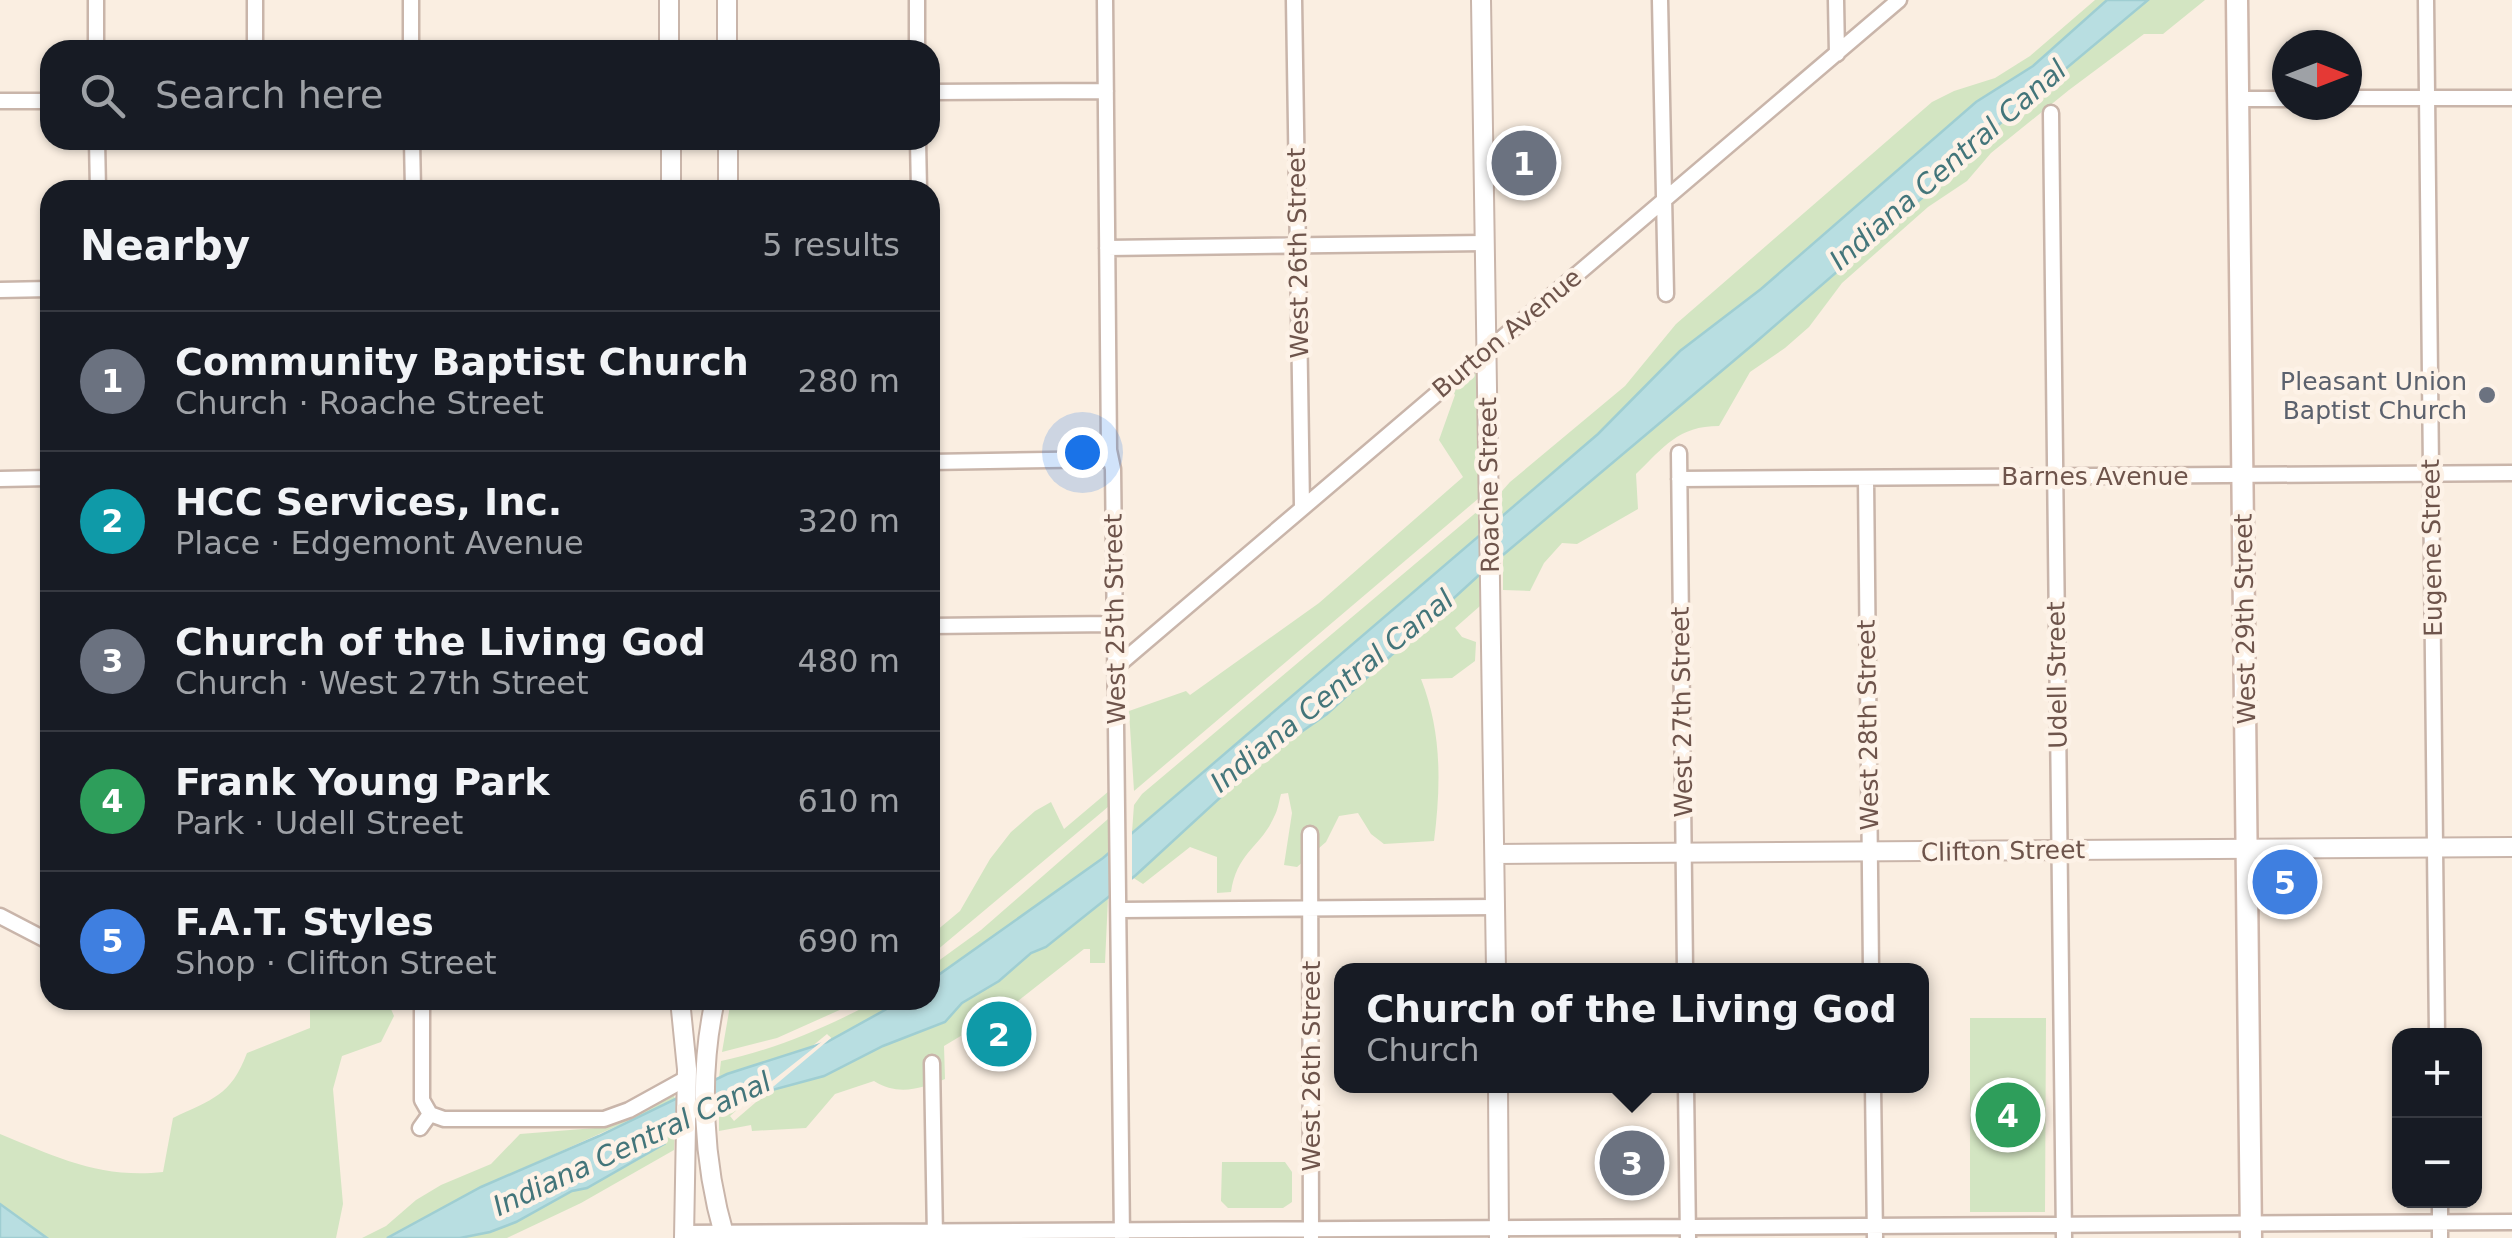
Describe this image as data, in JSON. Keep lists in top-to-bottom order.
{
  "streets": {
    "main road": ["West 29th Street"],
    "street": [
      "West 26th Street",
      "Burton Avenue",
      "Barnes Avenue",
      "Roache Street",
      "Eugene Street",
      "West 25th Street",
      "Udell Street",
      "West 27th Street",
      "West 28th Street",
      "Clifton Street"
    ]
  },
  "crossings": [
    ["West 26th Street", "Burton Avenue"],
    ["Burton Avenue", "Roache Street"],
    ["Burton Avenue", "West 25th Street"],
    ["Barnes Avenue", "Eugene Street"],
    ["Barnes Avenue", "West 29th Street"],
    ["Barnes Avenue", "Udell Street"],
    ["Barnes Avenue", "West 27th Street"],
    ["Barnes Avenue", "West 28th Street"],
    ["Roache Street", "Clifton Street"],
    ["Eugene Street", "Clifton Street"],
    ["West 29th Street", "Clifton Street"],
    ["Udell Street", "Clifton Street"],
    ["West 27th Street", "Clifton Street"],
    ["West 28th Street", "Clifton Street"]
  ],
  "water": ["Indiana Central Canal"],
  "places": ["Pleasant Union Baptist Church"],
  "north": "right",
  "page": {
    "search": "Search here",
    "pins": [
      "1",
      "5",
      "2",
      "4",
      "3"
    ],
    "heading": ["Nearby", "5 results"],
    "list": [
      {
        "mark": "1",
        "name": "Community Baptist Church",
        "note": "Church · Roache Street",
        "value": "280 m"
      },
      {
        "mark": "2",
        "name": "HCC Services, Inc.",
        "note": "Place · Edgemont Avenue",
        "value": "320 m"
      },
      {
        "mark": "3",
        "name": "Church of the Living God",
        "note": "Church · West 27th Street",
        "value": "480 m"
      },
      {
        "mark": "4",
        "name": "Frank Young Park",
        "note": "Park · Udell Street",
        "value": "610 m"
      },
      {
        "mark": "5",
        "name": "F.A.T. Styles",
        "note": "Shop · Clifton Street",
        "value": "690 m"
      }
    ],
    "popup": ["Church of the Living God", "Church"],
    "map_buttons": ["+", "−"]
  }
}
